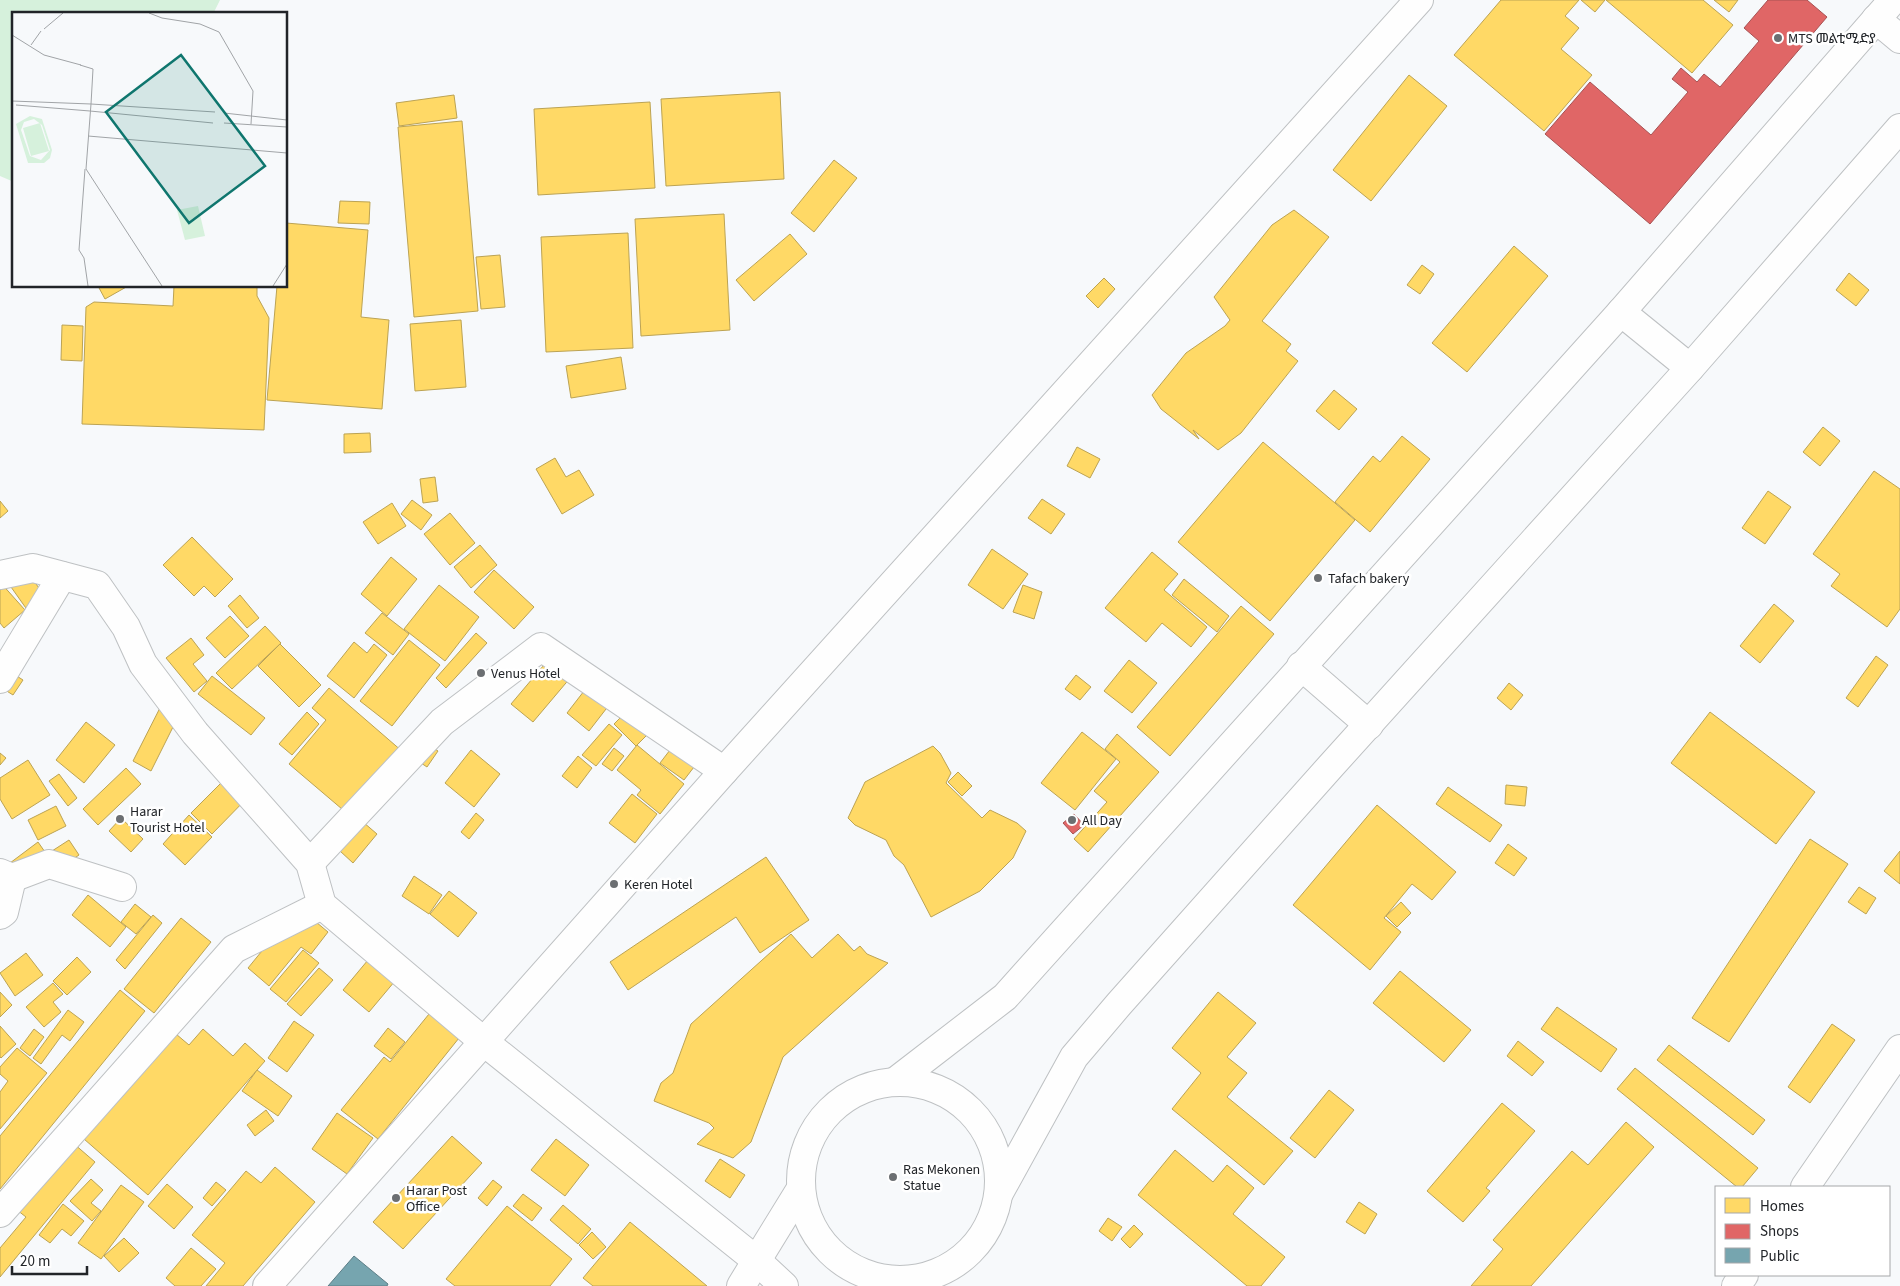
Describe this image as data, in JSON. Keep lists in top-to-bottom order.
{
  "places": [
    "MTS መልቲሚድያ",
    "Tafach bakery",
    "Venus Hotel",
    "Harar Tourist Hotel",
    "All Day",
    "Keren Hotel",
    "Ras Mekonen Statue",
    "Harar Post Office"
  ],
  "legend": ["Homes", "Shops", "Public"],
  "scale_bar": "20 m"
}
